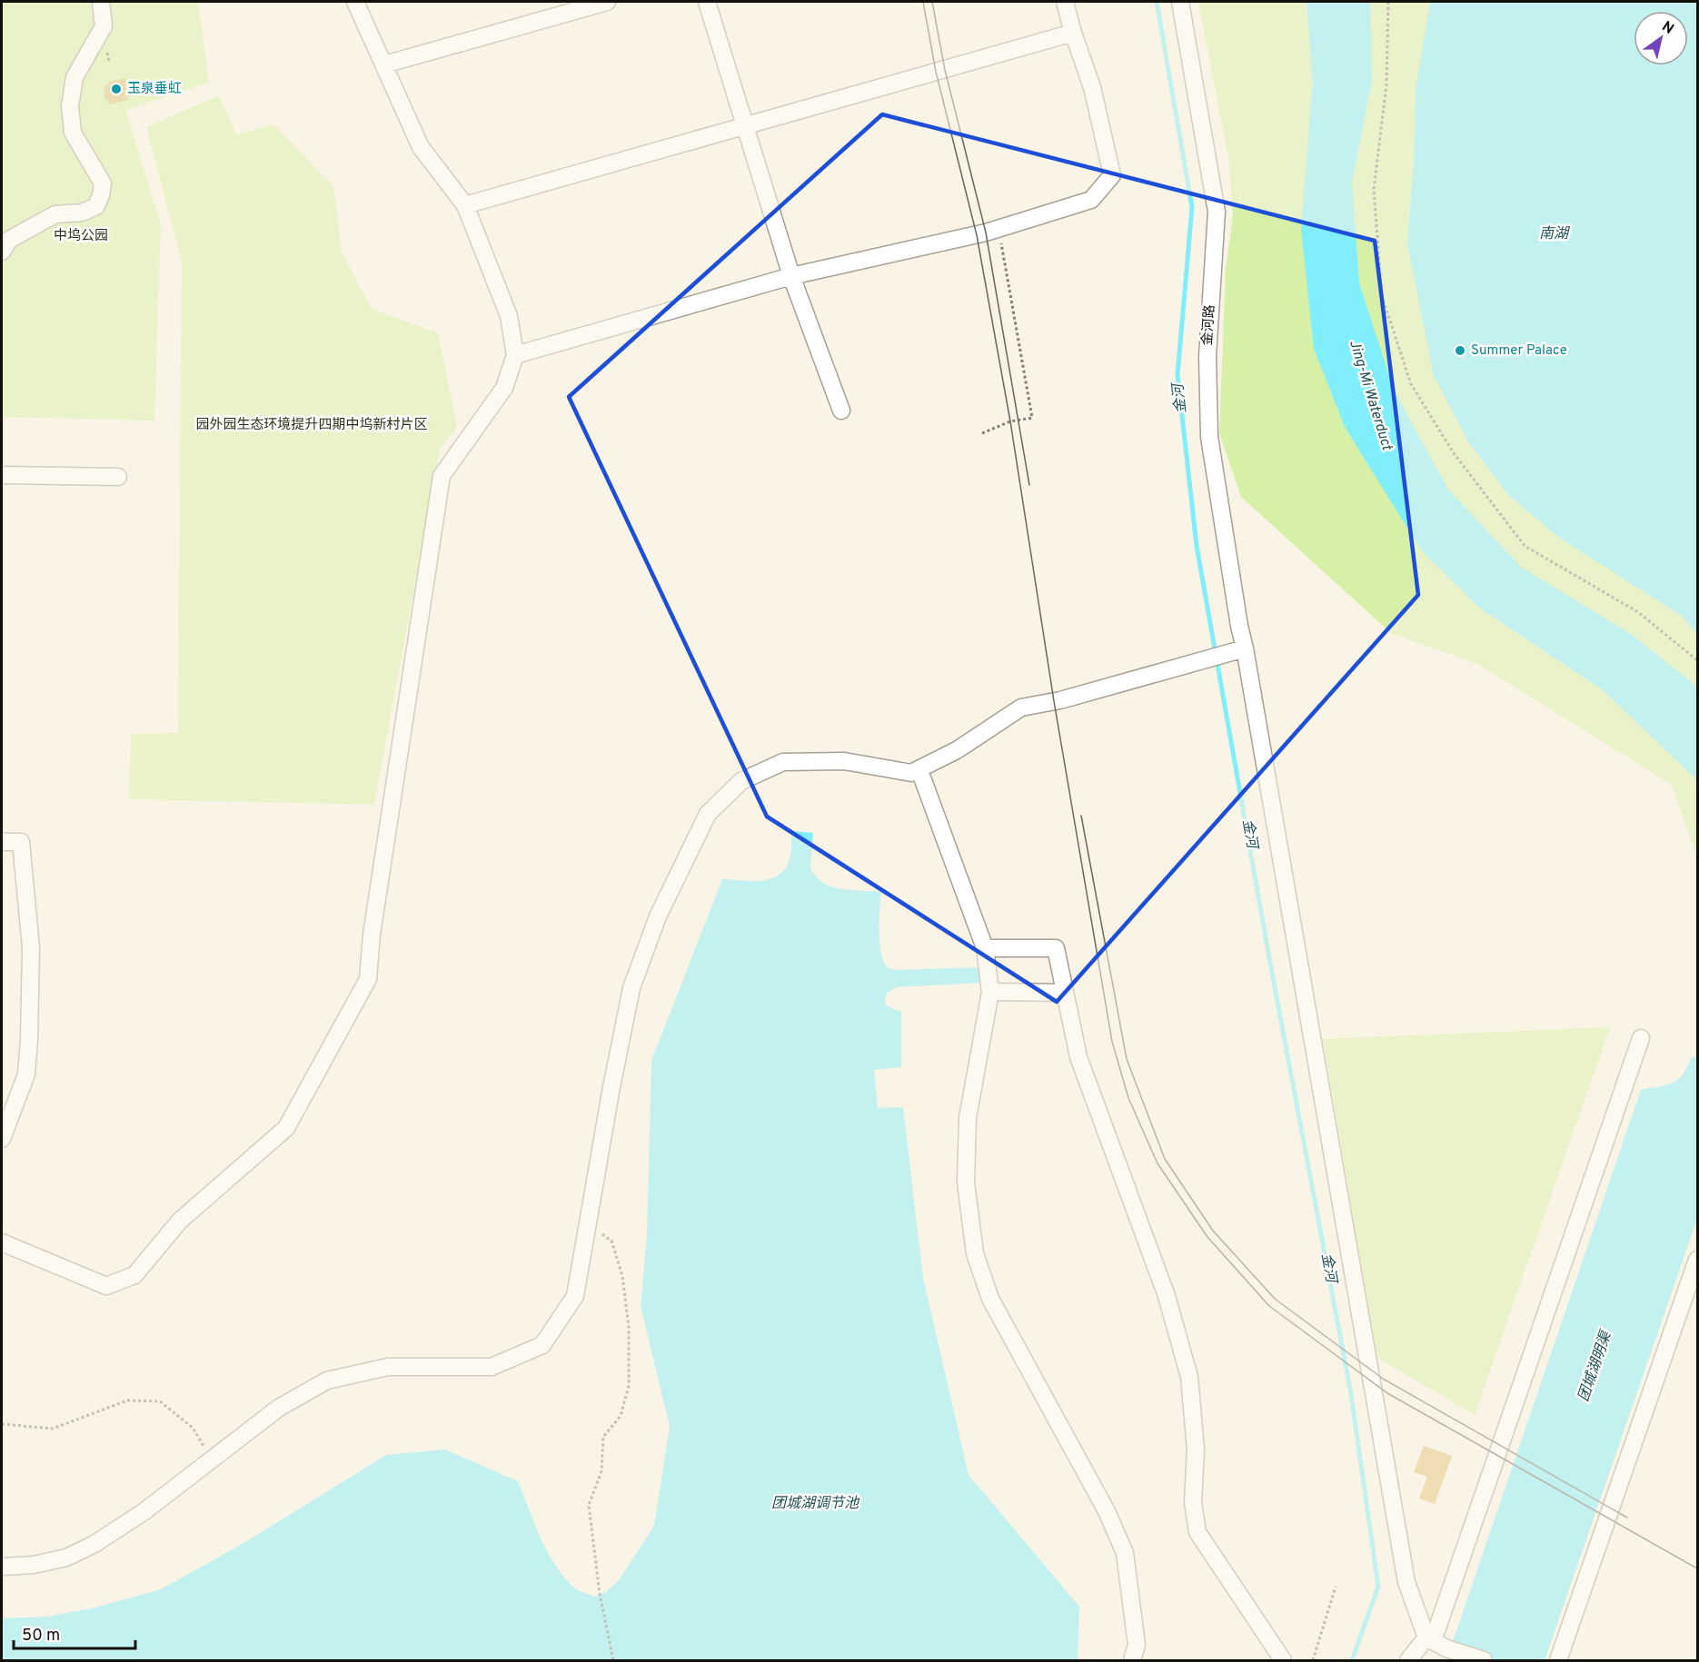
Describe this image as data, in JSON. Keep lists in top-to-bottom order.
{
  "streets": {
    "street": ["金河路"]
  },
  "water": [
    "南湖",
    "Jing-Mi Waterduct",
    "金河",
    "团城湖明渠",
    "团城湖调节池"
  ],
  "parks": ["中坞公园", "园外园生态环境提升四期中坞新村片区"],
  "places": ["玉泉垂虹", "Summer Palace"],
  "scale_bar": "50 m",
  "north": "top right"
}
